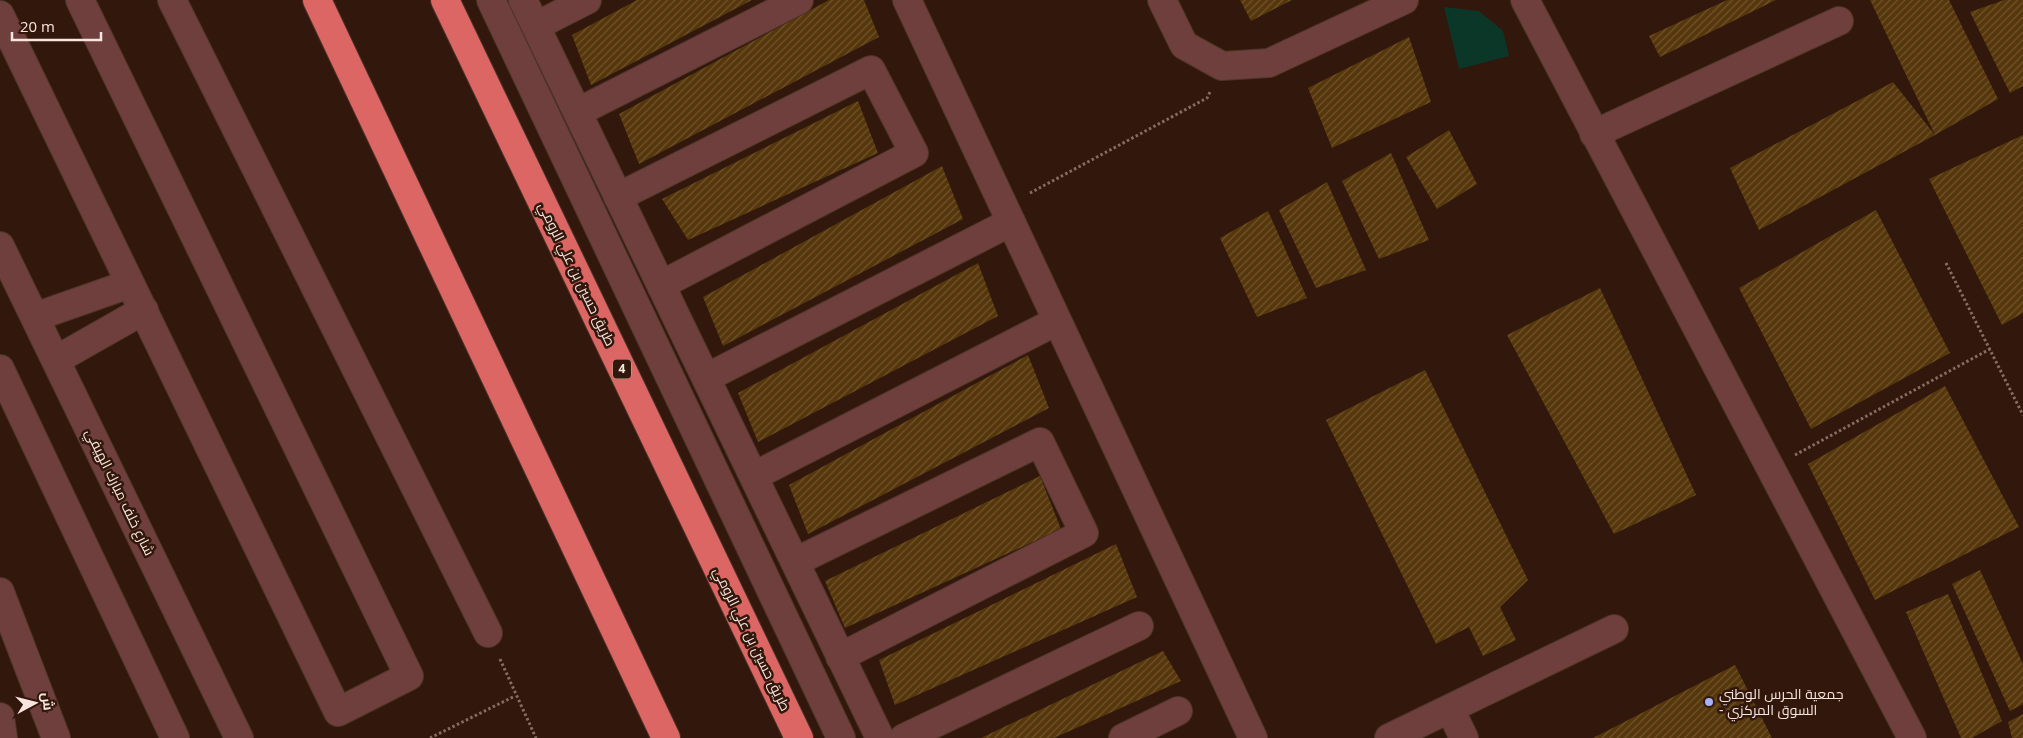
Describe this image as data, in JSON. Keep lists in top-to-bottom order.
{
  "streets": {
    "highway": ["طريق حسين بن علي الرومي", "4"],
    "street": ["شارع خلف مبارك الهيفي"]
  },
  "places": ["جمعية الحرس الوطني - السوق المركزي"],
  "scale_bar": "20 m",
  "north": "right"
}
